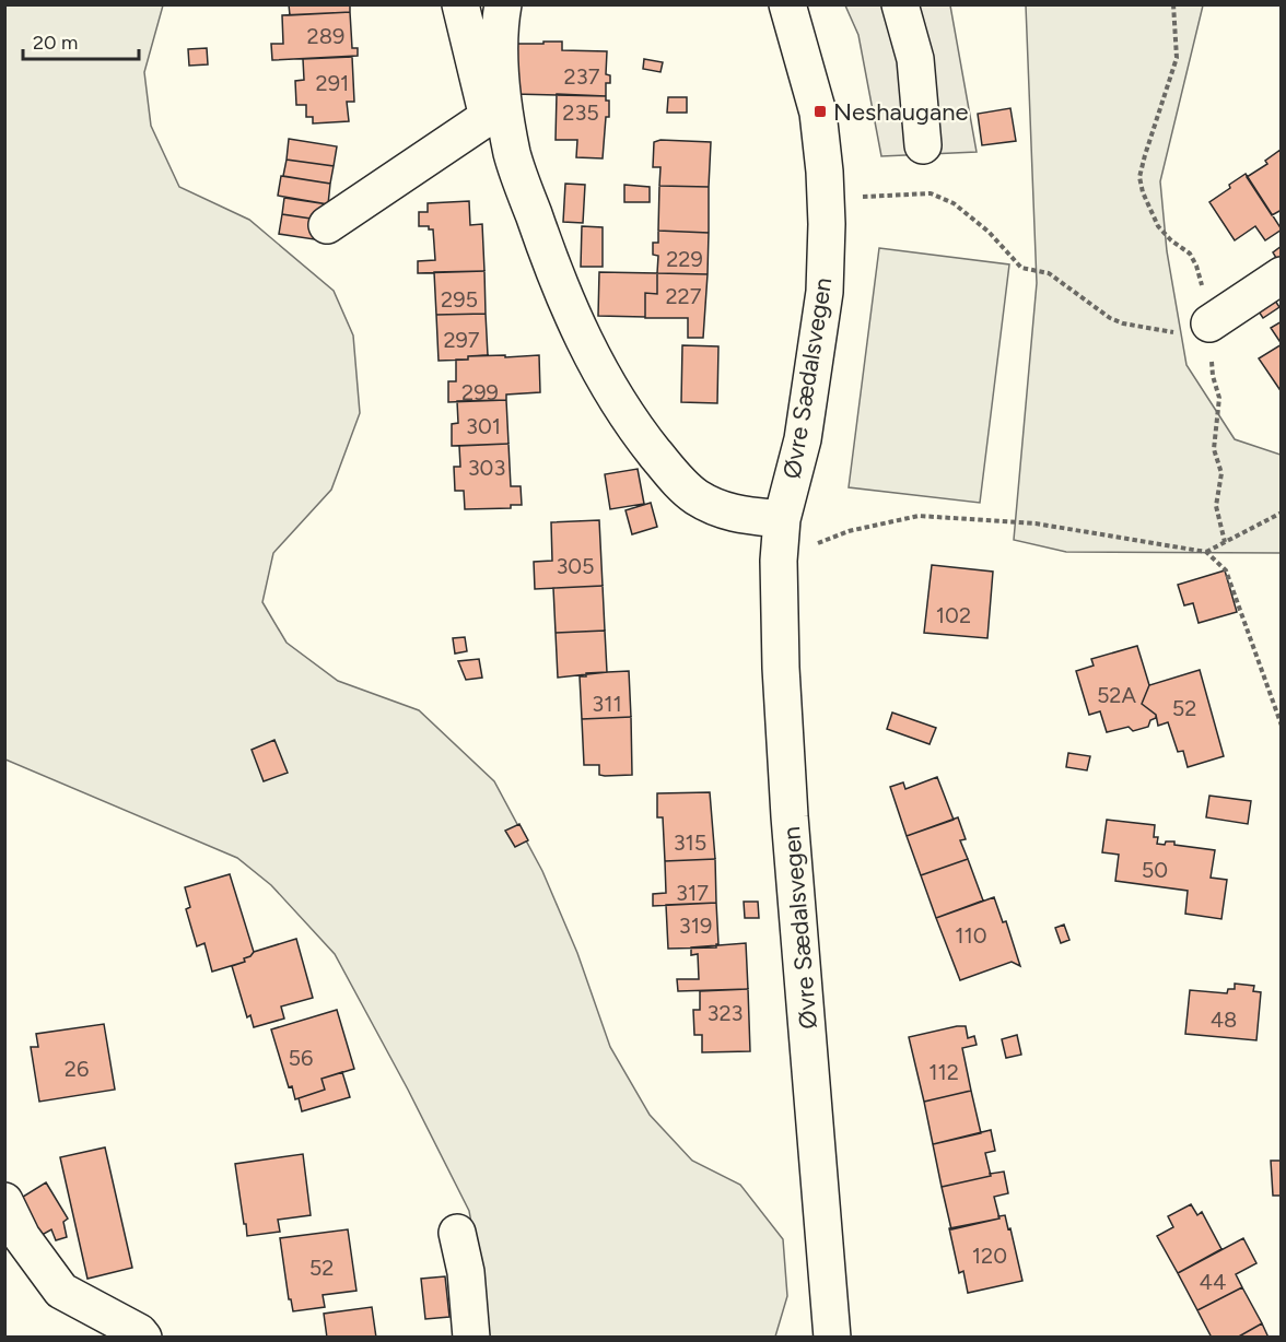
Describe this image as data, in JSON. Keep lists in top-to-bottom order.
{
  "streets": {
    "street": ["Øvre Sædalsvegen"]
  },
  "places": {
    "transit": ["Neshaugane"]
  },
  "house_numbers": [
    "289",
    "237",
    "291",
    "235",
    "229",
    "227",
    "295",
    "297",
    "299",
    "301",
    "303",
    "305",
    "102",
    "52A",
    "311",
    "52",
    "315",
    "50",
    "317",
    "319",
    "110",
    "323",
    "48",
    "56",
    "26",
    "112",
    "120",
    "52",
    "44"
  ],
  "scale_bar": "20 m"
}
